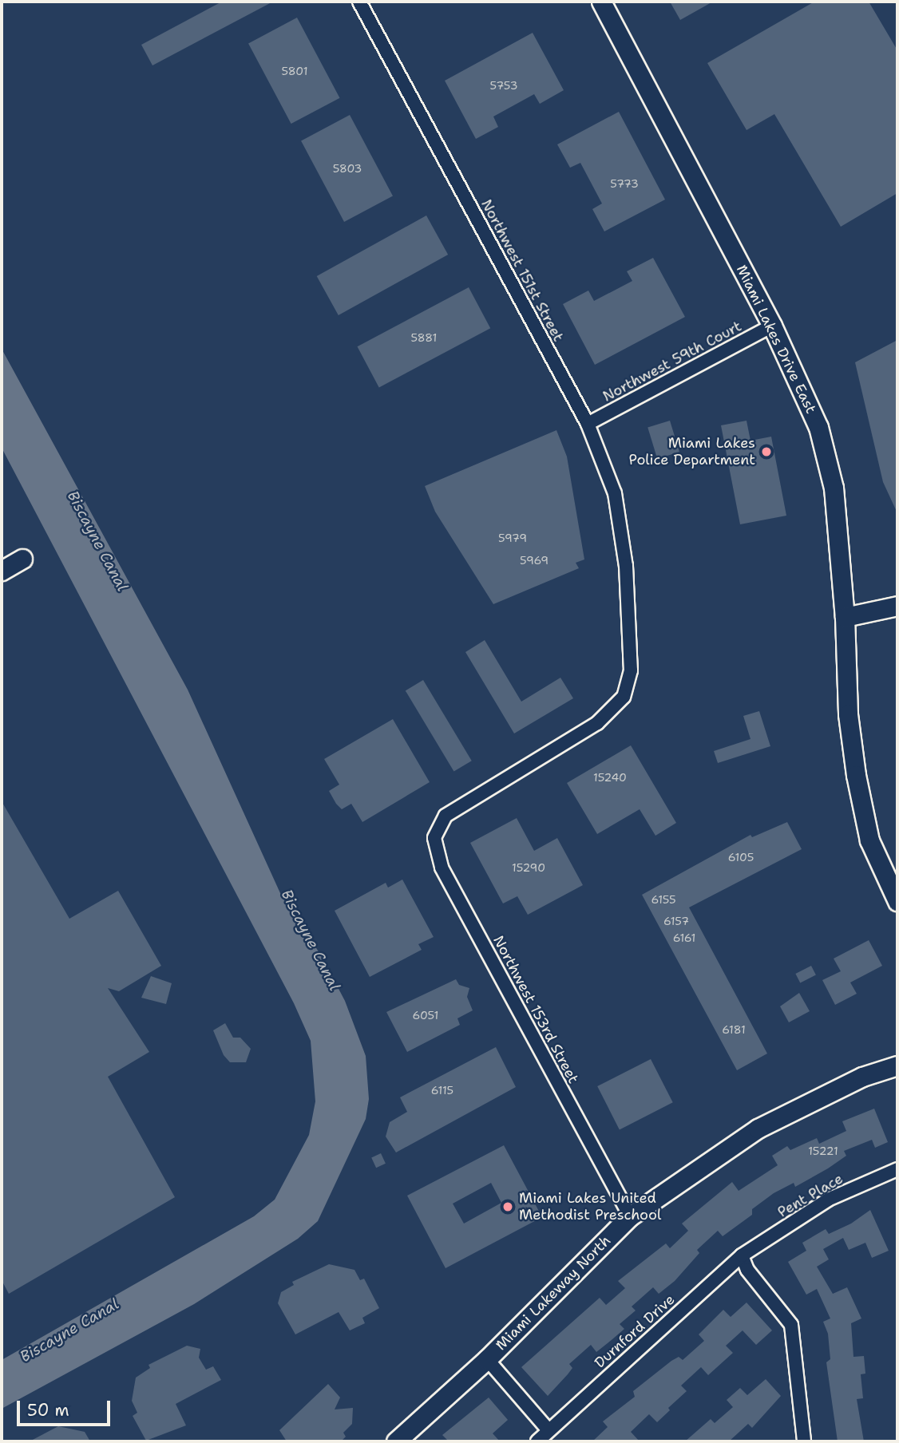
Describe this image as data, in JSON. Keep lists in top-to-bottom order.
{
  "streets": {
    "main road": ["Miami Lakes Drive East", "Miami Lakeway North"],
    "street": [
      "Northwest 151st Street",
      "Northwest 59th Court",
      "Northwest 153rd Street",
      "Pent Place",
      "Durnford Drive"
    ]
  },
  "crossings": [
    ["Northwest 151st Street", "Northwest 59th Court"],
    ["Northwest 151st Street", "Northwest 153rd Street"],
    ["Miami Lakes Drive East", "Northwest 59th Court"],
    ["Northwest 153rd Street", "Miami Lakeway North"],
    ["Pent Place", "Durnford Drive"]
  ],
  "water": ["Biscayne Canal"],
  "places": ["Miami Lakes Police Department", "Miami Lakes United Methodist Preschool"],
  "house_numbers": [
    "5801",
    "5753",
    "5803",
    "5773",
    "5881",
    "5979",
    "5969",
    "15240",
    "6105",
    "15290",
    "6155",
    "6157",
    "6161",
    "6051",
    "6181",
    "6115",
    "15221"
  ],
  "scale_bar": "50 m"
}
